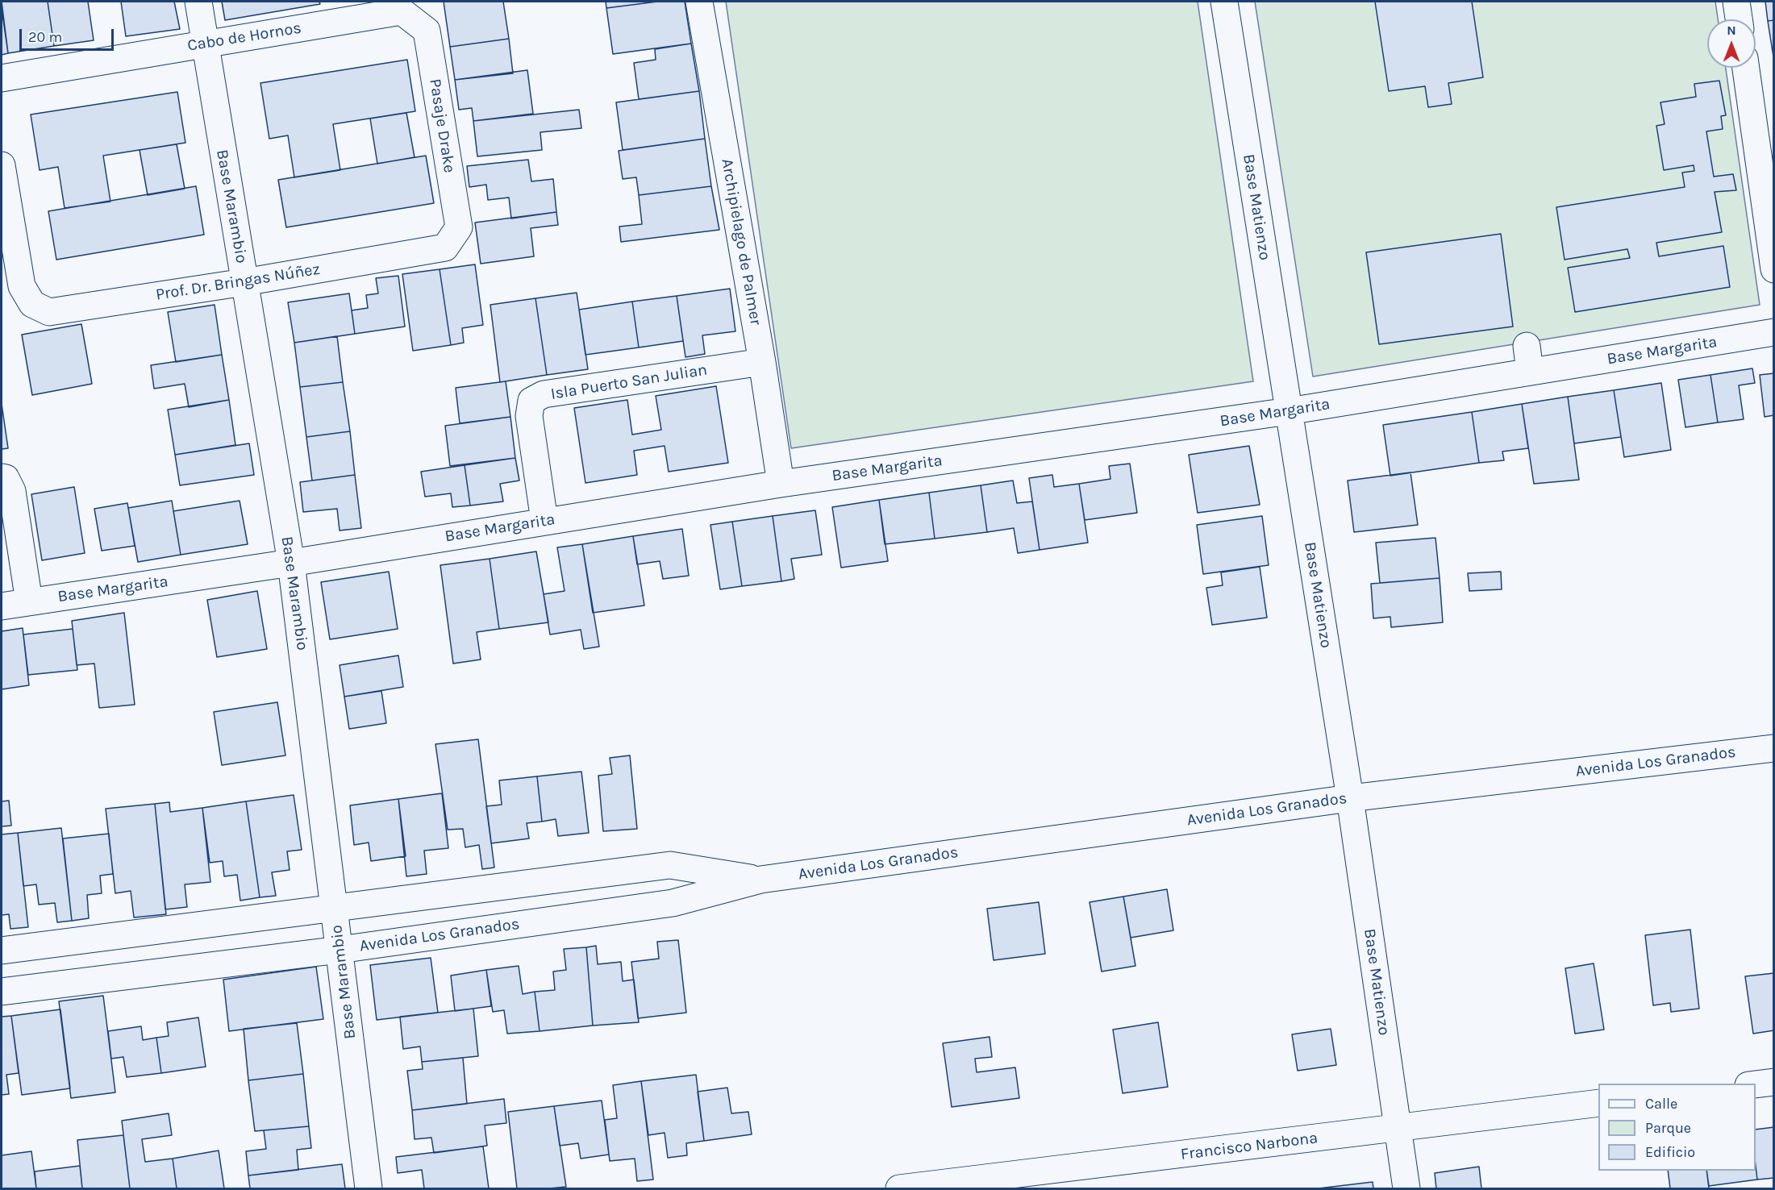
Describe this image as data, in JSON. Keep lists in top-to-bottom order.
{
  "streets": {
    "street": [
      "Cabo de Hornos",
      "Pasaje Drake",
      "Base Marambio",
      "Base Matienzo",
      "Archipielago de Palmer",
      "Prof. Dr. Bringas Núñez",
      "Base Margarita",
      "Isla Puerto San Julian",
      "Avenida Los Granados",
      "Francisco Narbona"
    ]
  },
  "crossings": [
    ["Cabo de Hornos", "Pasaje Drake"],
    ["Cabo de Hornos", "Base Marambio"],
    ["Pasaje Drake", "Prof. Dr. Bringas Núñez"],
    ["Base Marambio", "Prof. Dr. Bringas Núñez"],
    ["Base Marambio", "Base Margarita"],
    ["Base Marambio", "Avenida Los Granados"],
    ["Base Matienzo", "Base Margarita"],
    ["Base Matienzo", "Avenida Los Granados"],
    ["Base Matienzo", "Francisco Narbona"],
    ["Archipielago de Palmer", "Base Margarita"],
    ["Archipielago de Palmer", "Isla Puerto San Julian"],
    ["Base Margarita", "Isla Puerto San Julian"]
  ],
  "legend": ["Calle", "Parque", "Edificio"],
  "scale_bar": "20 m",
  "north": "top"
}
